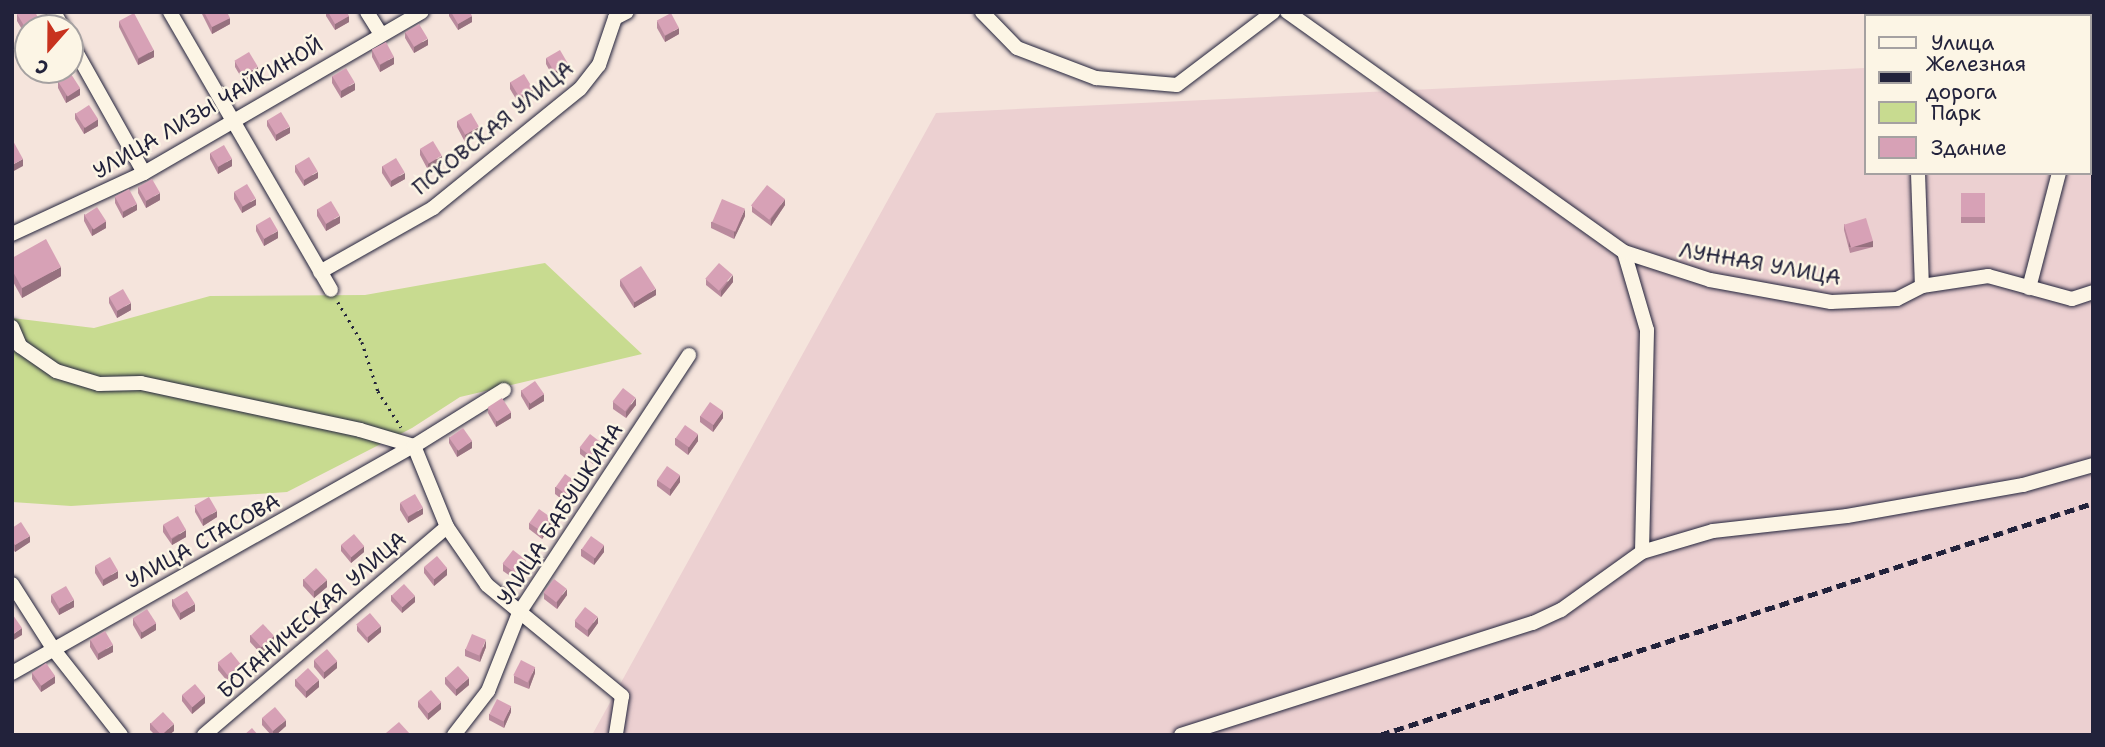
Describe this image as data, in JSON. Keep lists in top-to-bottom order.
{
  "streets": {
    "street": [
      "УЛИЦА ЛИЗЫ ЧАЙКИНОЙ",
      "ПСКОВСКАЯ УЛИЦА",
      "ЛУННАЯ УЛИЦА",
      "УЛИЦА БАБУШКИНА",
      "УЛИЦА СТАСОВА",
      "БОТАНИЧЕСКАЯ УЛИЦА"
    ]
  },
  "legend": [
    "Улица",
    "Железная дорога",
    "Парк",
    "Здание"
  ],
  "north": "bottom"
}
